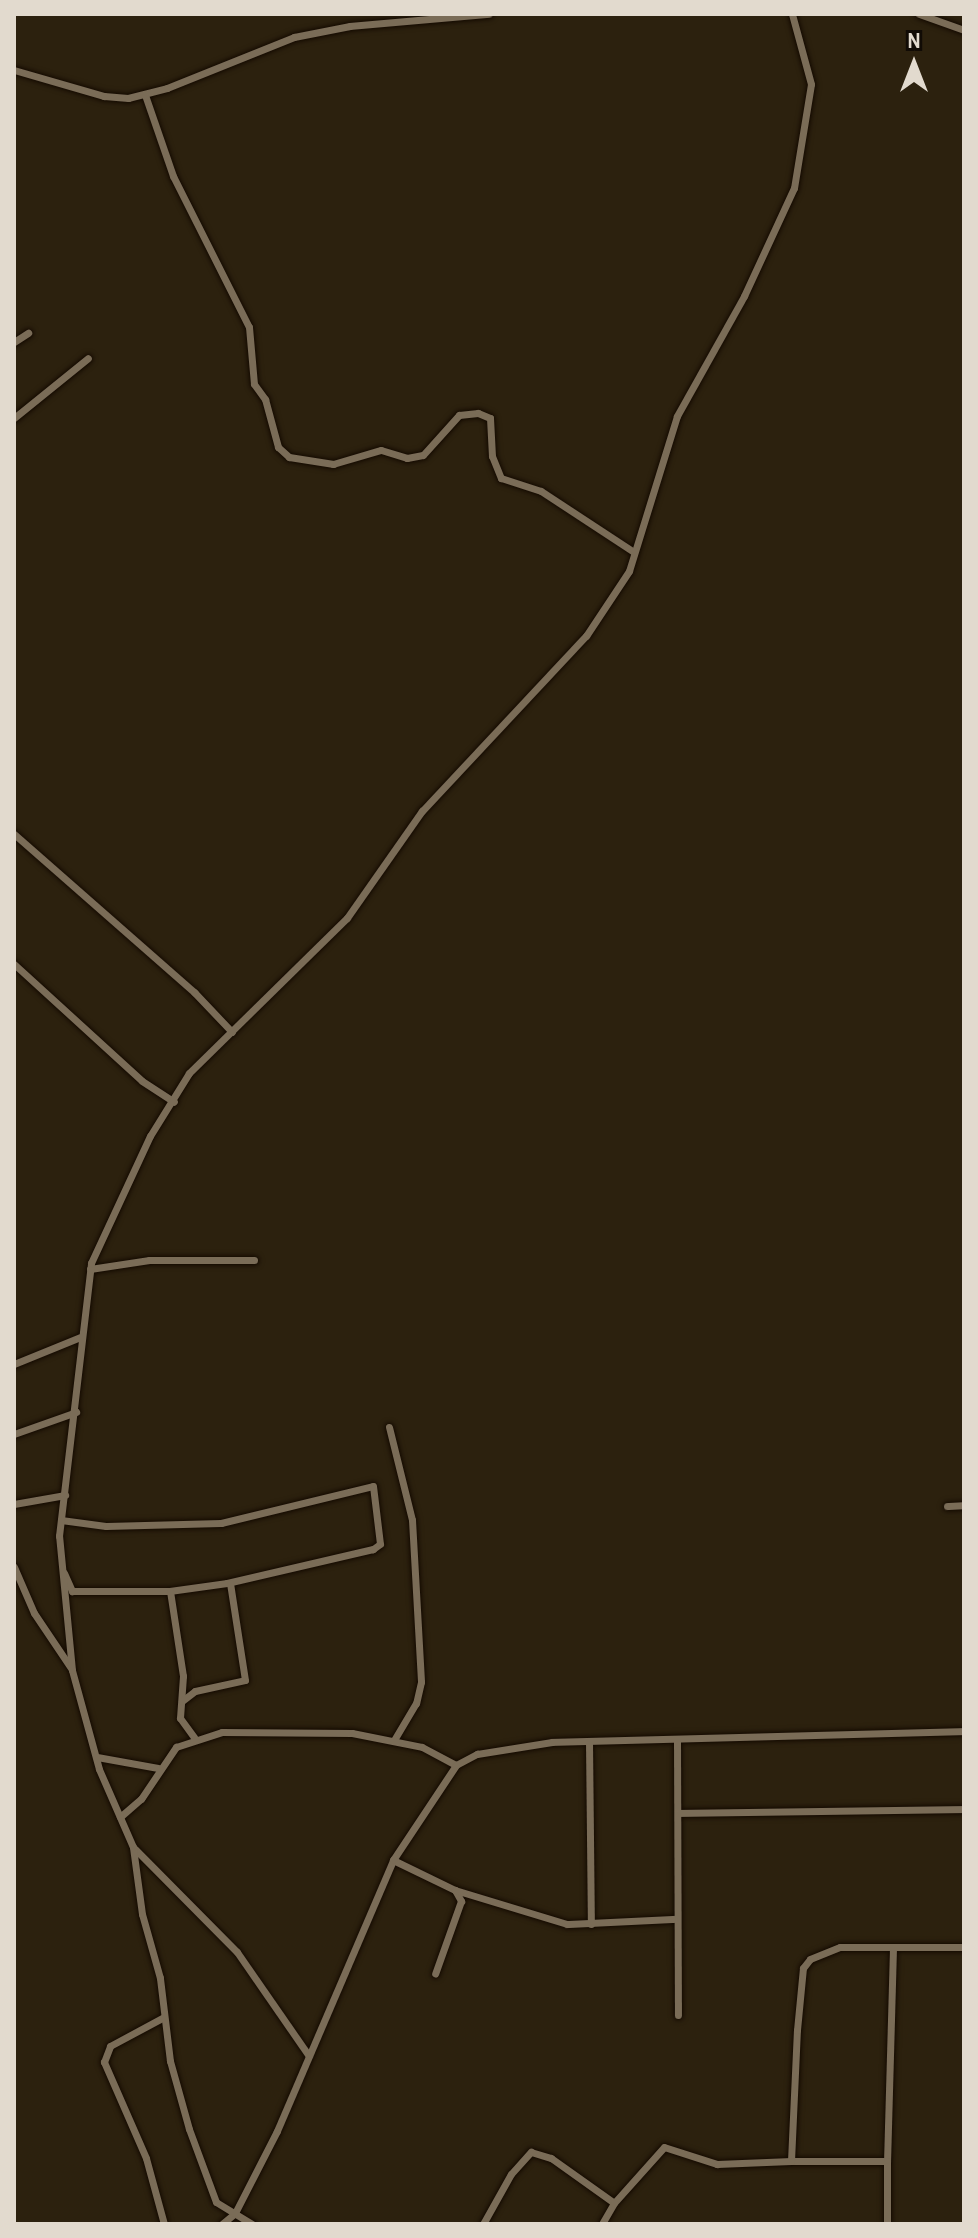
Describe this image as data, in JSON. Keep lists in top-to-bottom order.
{
  "north": "top"
}
